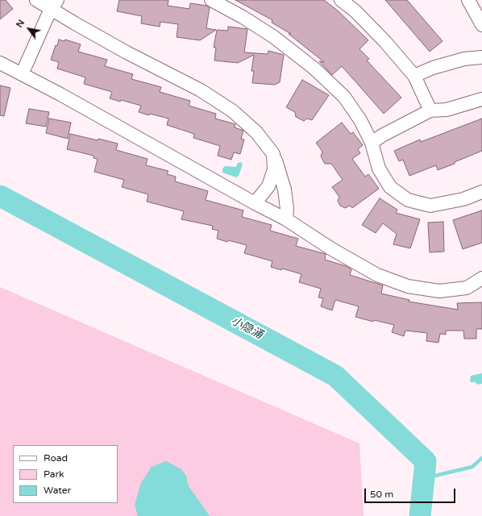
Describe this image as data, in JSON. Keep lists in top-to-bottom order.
{
  "water": ["小隐涌"],
  "legend": ["Road", "Park", "Water"],
  "scale_bar": "50 m",
  "north": "top left"
}
